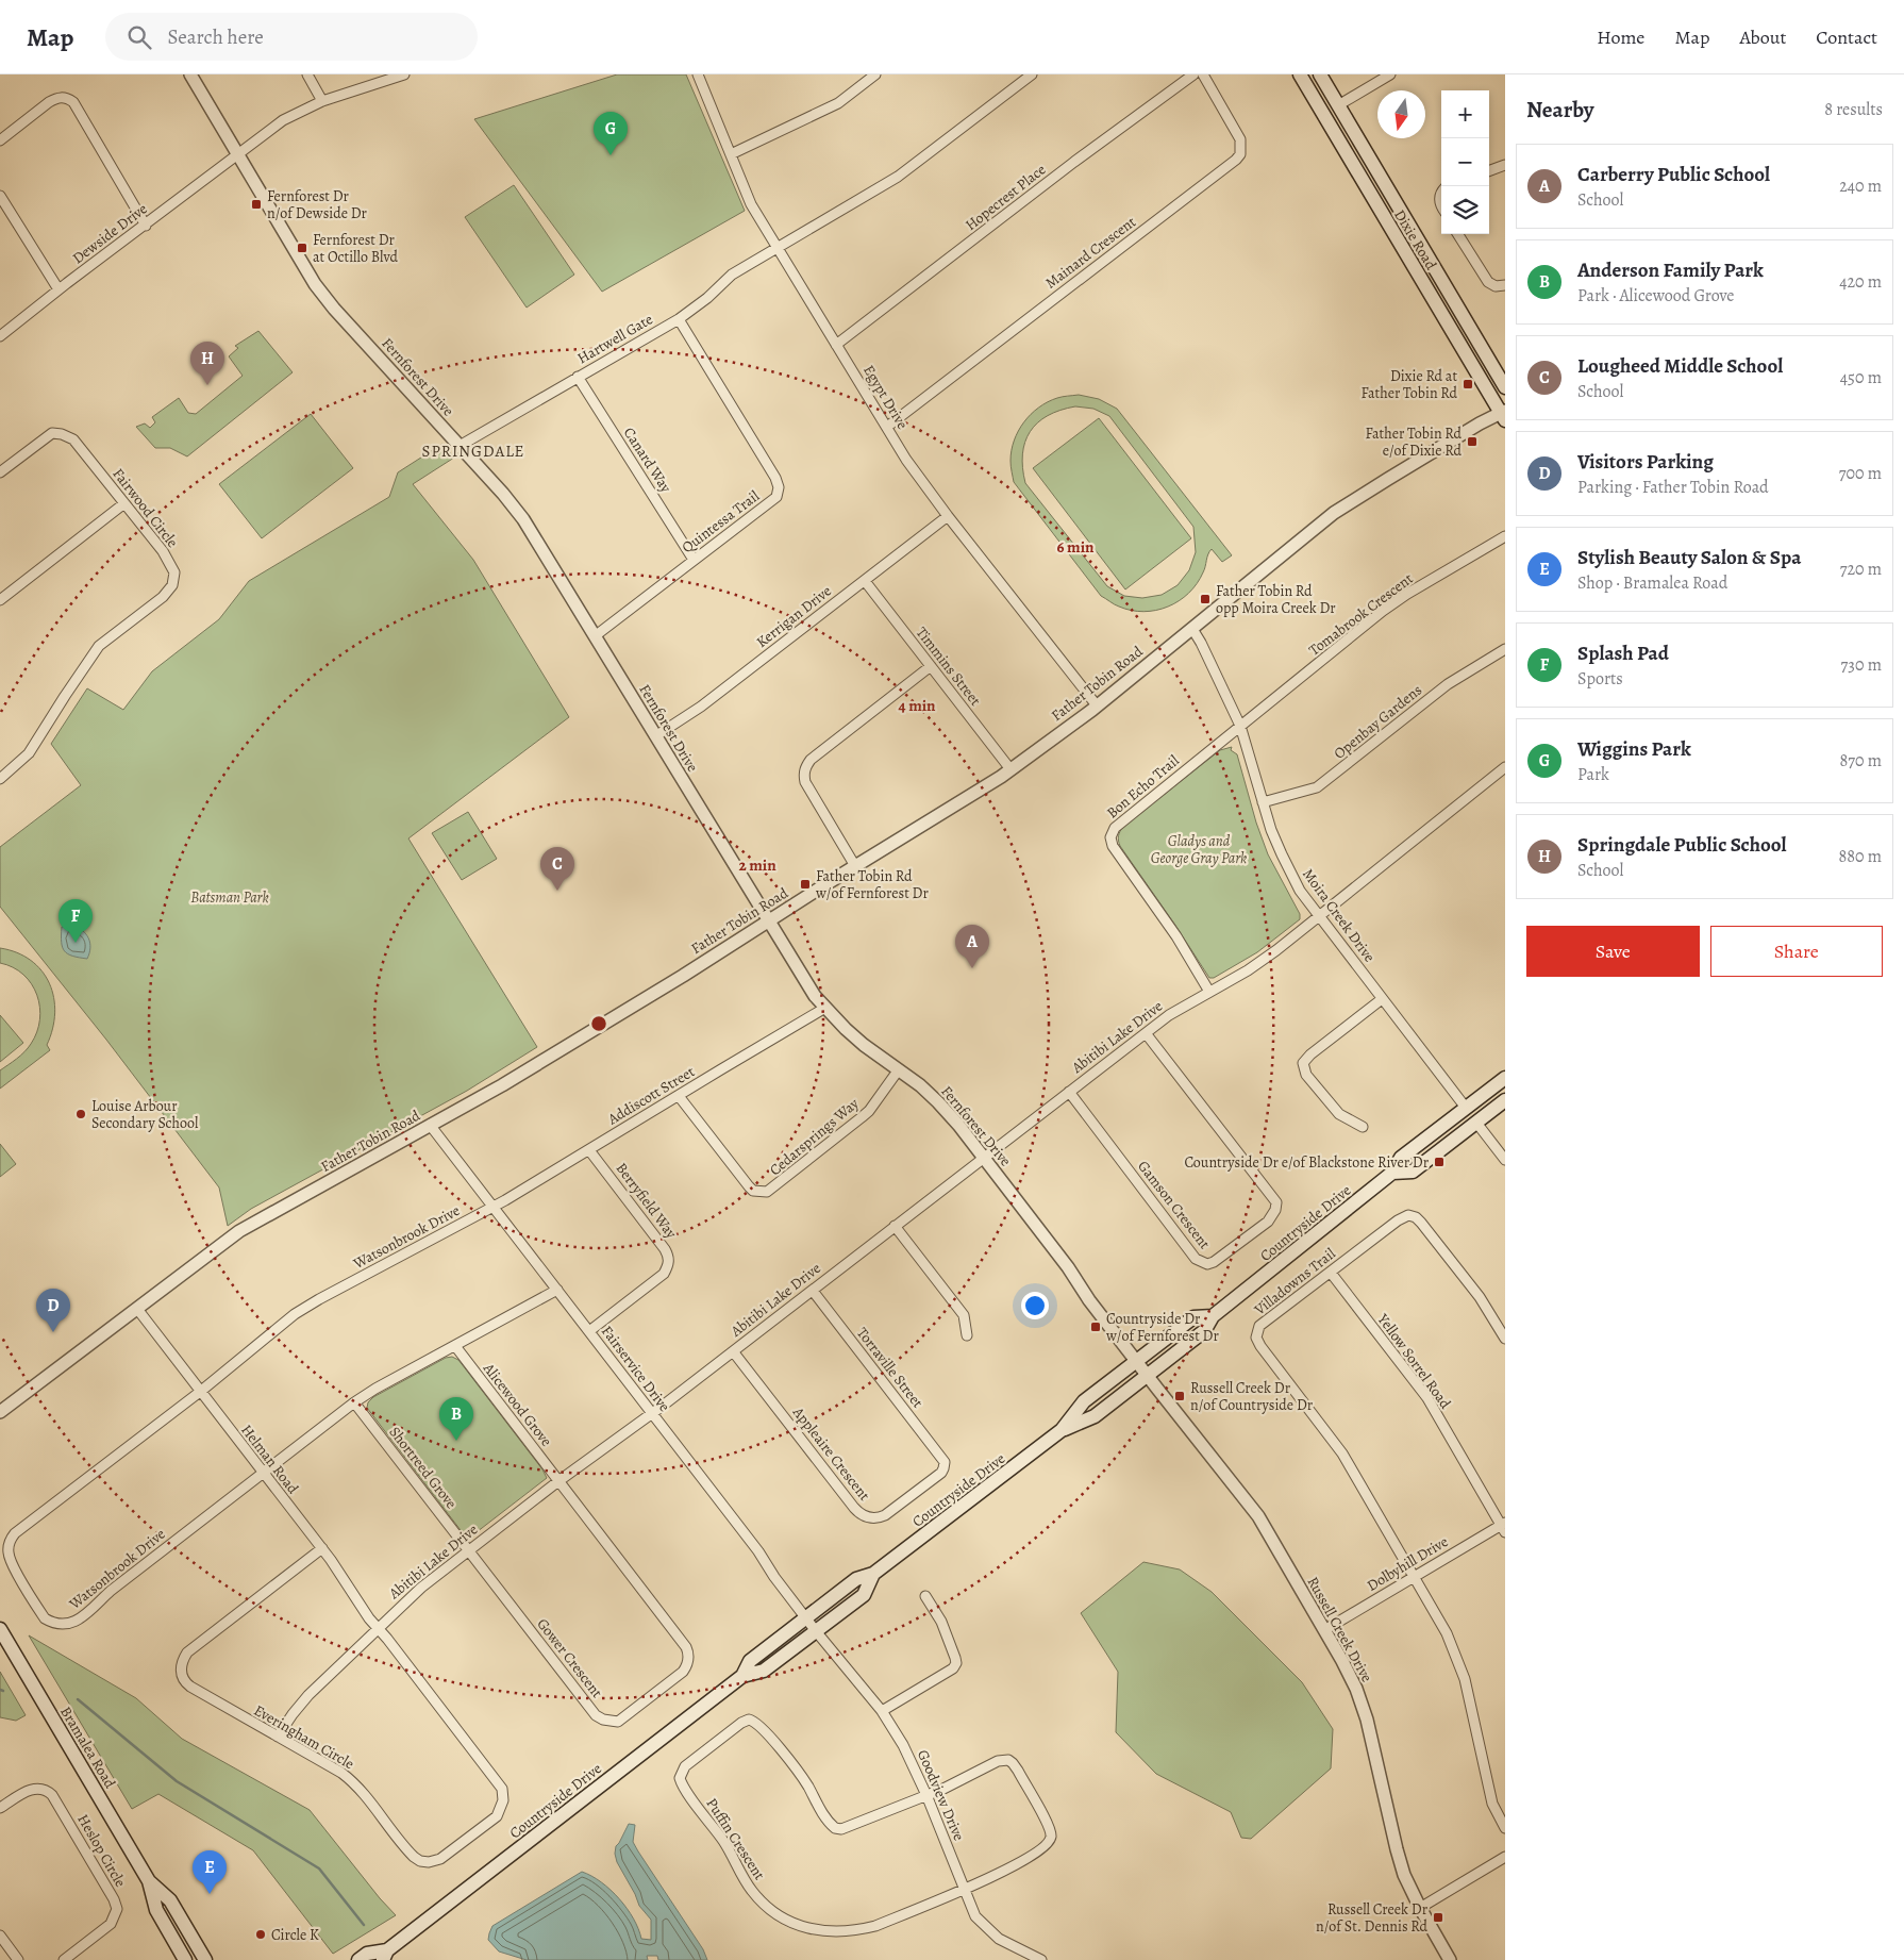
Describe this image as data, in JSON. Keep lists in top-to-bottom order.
{
  "streets": {
    "main road": ["Dixie Road", "Countryside Drive", "Bramalea Road"],
    "street": [
      "Hopecrest Place",
      "Dewside Drive",
      "Mainard Crescent",
      "Hartwell Gate",
      "Fernforest Drive",
      "Egypt Drive",
      "Canard Way",
      "Fairwood Circle",
      "Quintessa Trail",
      "Tomabrook Crescent",
      "Kerrigan Drive",
      "Timmins Street",
      "Father Tobin Road",
      "Openbay Gardens",
      "Bon Echo Trail",
      "Moira Creek Drive",
      "Abitibi Lake Drive",
      "Addiscott Street",
      "Cedarsprings Way",
      "Berryfield Way",
      "Gamson Crescent",
      "Watsonbrook Drive",
      "Villadowns Trail",
      "Yellow Sorrel Road",
      "Torraville Street",
      "Fairservice Drive",
      "Alicewood Grove",
      "Appleaire Crescent",
      "Helman Road",
      "Shortreed Grove",
      "Dolbyhill Drive",
      "Russell Creek Drive",
      "Gower Crescent",
      "Everingham Circle",
      "Goodview Drive",
      "Puffin Crescent",
      "Heslop Circle"
    ]
  },
  "crossings": [
    ["Hopecrest Place", "Egypt Drive"],
    ["Dewside Drive", "Fernforest Drive"],
    ["Dixie Road", "Father Tobin Road"],
    ["Mainard Crescent", "Egypt Drive"],
    ["Hartwell Gate", "Fernforest Drive"],
    ["Hartwell Gate", "Egypt Drive"],
    ["Hartwell Gate", "Canard Way"],
    ["Hartwell Gate", "Quintessa Trail"],
    ["Fernforest Drive", "Quintessa Trail"],
    ["Fernforest Drive", "Kerrigan Drive"],
    ["Fernforest Drive", "Father Tobin Road"],
    ["Fernforest Drive", "Abitibi Lake Drive"],
    ["Fernforest Drive", "Addiscott Street"],
    ["Fernforest Drive", "Cedarsprings Way"],
    ["Fernforest Drive", "Countryside Drive"],
    ["Fernforest Drive", "Russell Creek Drive"],
    ["Egypt Drive", "Kerrigan Drive"],
    ["Egypt Drive", "Father Tobin Road"],
    ["Canard Way", "Quintessa Trail"],
    ["Tomabrook Crescent", "Bon Echo Trail"],
    ["Tomabrook Crescent", "Moira Creek Drive"],
    ["Kerrigan Drive", "Timmins Street"],
    ["Timmins Street", "Father Tobin Road"],
    ["Father Tobin Road", "Moira Creek Drive"],
    ["Father Tobin Road", "Fairservice Drive"],
    ["Father Tobin Road", "Helman Road"],
    ["Openbay Gardens", "Moira Creek Drive"],
    ["Bon Echo Trail", "Moira Creek Drive"],
    ["Bon Echo Trail", "Abitibi Lake Drive"],
    ["Moira Creek Drive", "Abitibi Lake Drive"],
    ["Moira Creek Drive", "Countryside Drive"],
    ["Abitibi Lake Drive", "Gamson Crescent"],
    ["Abitibi Lake Drive", "Torraville Street"],
    ["Abitibi Lake Drive", "Fairservice Drive"],
    ["Abitibi Lake Drive", "Alicewood Grove"],
    ["Abitibi Lake Drive", "Appleaire Crescent"],
    ["Abitibi Lake Drive", "Helman Road"],
    ["Abitibi Lake Drive", "Shortreed Grove"],
    ["Abitibi Lake Drive", "Gower Crescent"],
    ["Abitibi Lake Drive", "Everingham Circle"],
    ["Addiscott Street", "Cedarsprings Way"],
    ["Addiscott Street", "Berryfield Way"],
    ["Addiscott Street", "Watsonbrook Drive"],
    ["Addiscott Street", "Fairservice Drive"],
    ["Berryfield Way", "Fairservice Drive"],
    ["Countryside Drive", "Fairservice Drive"],
    ["Countryside Drive", "Russell Creek Drive"],
    ["Countryside Drive", "Goodview Drive"],
    ["Watsonbrook Drive", "Fairservice Drive"],
    ["Watsonbrook Drive", "Alicewood Grove"],
    ["Watsonbrook Drive", "Helman Road"],
    ["Watsonbrook Drive", "Shortreed Grove"],
    ["Villadowns Trail", "Yellow Sorrel Road"],
    ["Villadowns Trail", "Dolbyhill Drive"],
    ["Yellow Sorrel Road", "Dolbyhill Drive"],
    ["Torraville Street", "Appleaire Crescent"],
    ["Fairservice Drive", "Goodview Drive"],
    ["Alicewood Grove", "Gower Crescent"],
    ["Helman Road", "Everingham Circle"],
    ["Shortreed Grove", "Gower Crescent"],
    ["Dolbyhill Drive", "Russell Creek Drive"],
    ["Goodview Drive", "Puffin Crescent"]
  ],
  "districts": ["SPRINGDALE"],
  "parks": ["Gladys and George Gray Park", "Batsman Park"],
  "places": {
    "transit": [
      "Fernforest Dr n/of Dewside Dr",
      "Fernforest Dr at Octillo Blvd",
      "Dixie Rd at Father Tobin Rd",
      "Father Tobin Rd e/of Dixie Rd",
      "Father Tobin Rd opp Moira Creek Dr",
      "Father Tobin Rd w/of Fernforest Dr",
      "Countryside Dr e/of Blackstone River Dr",
      "Countryside Dr w/of Fernforest Dr",
      "Russell Creek Dr n/of Countryside Dr",
      "Russell Creek Dr n/of St. Dennis Rd"
    ],
    "other": ["Louise Arbour Secondary School", "Circle K"]
  },
  "north": "bottom",
  "page": {
    "header": "Map",
    "search": "Search here",
    "nav": [
      "Home",
      "Map",
      "About",
      "Contact"
    ],
    "heading": ["Nearby", "8 results"],
    "map_buttons": ["+", "−"],
    "pins": [
      "G",
      "H",
      "C",
      "F",
      "A",
      "D",
      "B",
      "E"
    ],
    "list": [
      {
        "mark": "A",
        "name": "Carberry Public School",
        "note": "School",
        "value": "240 m"
      },
      {
        "mark": "B",
        "name": "Anderson Family Park",
        "note": "Park · Alicewood Grove",
        "value": "420 m"
      },
      {
        "mark": "C",
        "name": "Lougheed Middle School",
        "note": "School",
        "value": "450 m"
      },
      {
        "mark": "D",
        "name": "Visitors Parking",
        "note": "Parking · Father Tobin Road",
        "value": "700 m"
      },
      {
        "mark": "E",
        "name": "Stylish Beauty Salon & Spa",
        "note": "Shop · Bramalea Road",
        "value": "720 m"
      },
      {
        "mark": "F",
        "name": "Splash Pad",
        "note": "Sports",
        "value": "730 m"
      },
      {
        "mark": "G",
        "name": "Wiggins Park",
        "note": "Park",
        "value": "870 m"
      },
      {
        "mark": "H",
        "name": "Springdale Public School",
        "note": "School",
        "value": "880 m"
      }
    ],
    "buttons": ["Save", "Share"]
  },
  "rings": ["6 min", "4 min", "2 min"]
}
